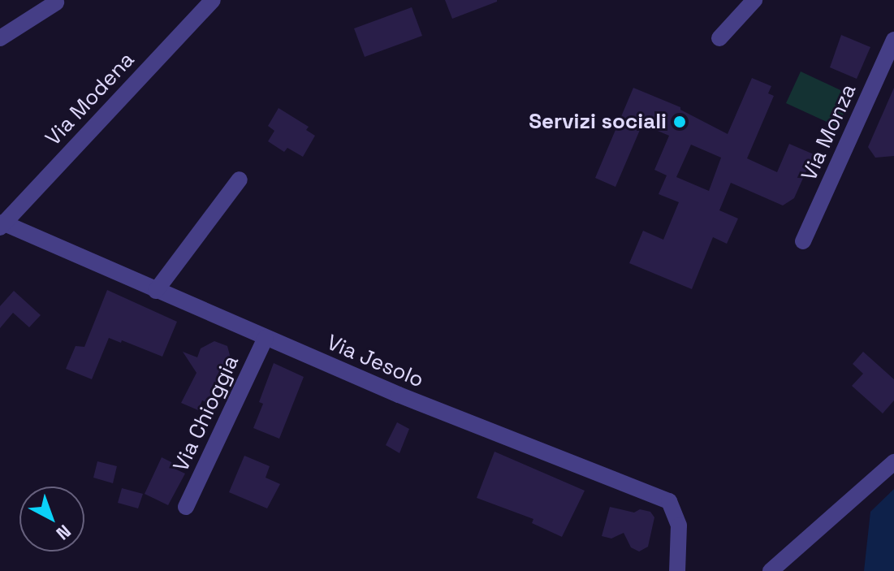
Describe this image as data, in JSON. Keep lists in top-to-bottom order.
{
  "streets": {
    "street": [
      "Via Modena",
      "Via Monza",
      "Via Jesolo",
      "Via Chioggia"
    ]
  },
  "crossings": [
    ["Via Modena", "Via Jesolo"],
    ["Via Jesolo", "Via Chioggia"]
  ],
  "places": ["Servizi sociali"],
  "north": "bottom right"
}
